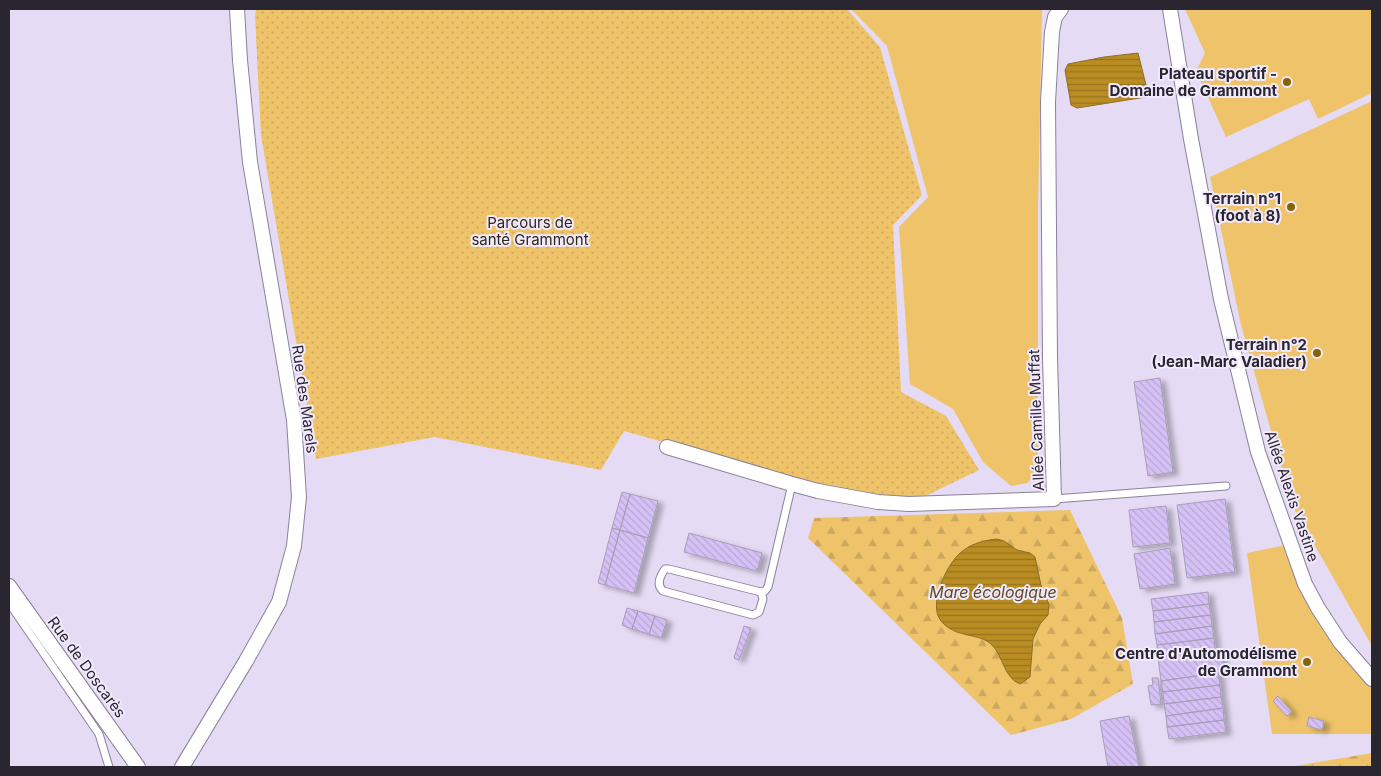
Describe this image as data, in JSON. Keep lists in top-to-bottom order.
{
  "streets": {
    "street": [
      "Rue des Marels",
      "Allée Camille Muffat",
      "Allée Alexis Vastine",
      "Rue de Doscarès"
    ]
  },
  "water": ["Mare écologique"],
  "parks": ["Parcours de santé Grammont"],
  "places": [
    "Plateau sportif - Domaine de Grammont",
    "Terrain n°1 (foot à 8)",
    "Terrain n°2 (Jean-Marc Valadier)",
    "Centre d'Automodélisme de Grammont"
  ]
}
